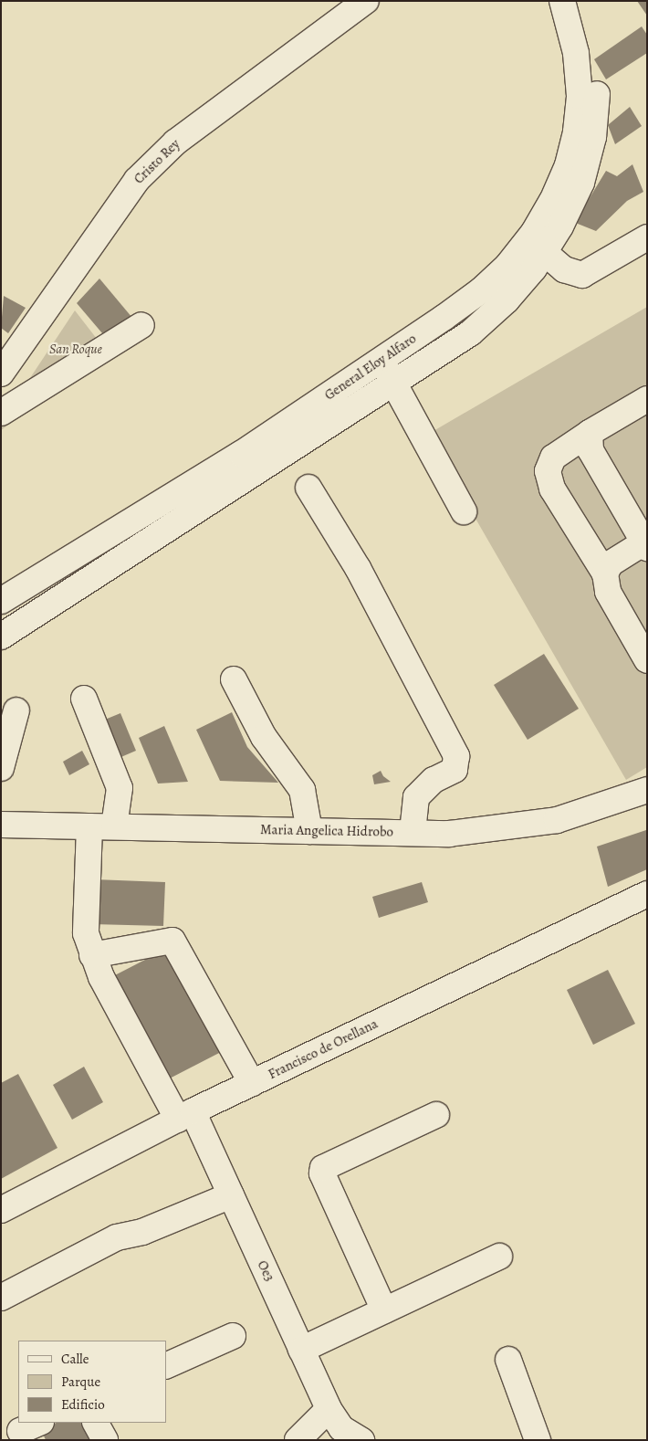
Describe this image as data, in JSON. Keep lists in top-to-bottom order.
{
  "streets": {
    "street": [
      "Cristo Rey",
      "General Eloy Alfaro",
      "Maria Angelica Hidrobo",
      "Francisco de Orellana",
      "Oe3"
    ]
  },
  "crossings": [
    ["Maria Angelica Hidrobo", "Oe3"],
    ["Francisco de Orellana", "Oe3"]
  ],
  "parks": ["San Roque"],
  "legend": ["Calle", "Parque", "Edificio"]
}
